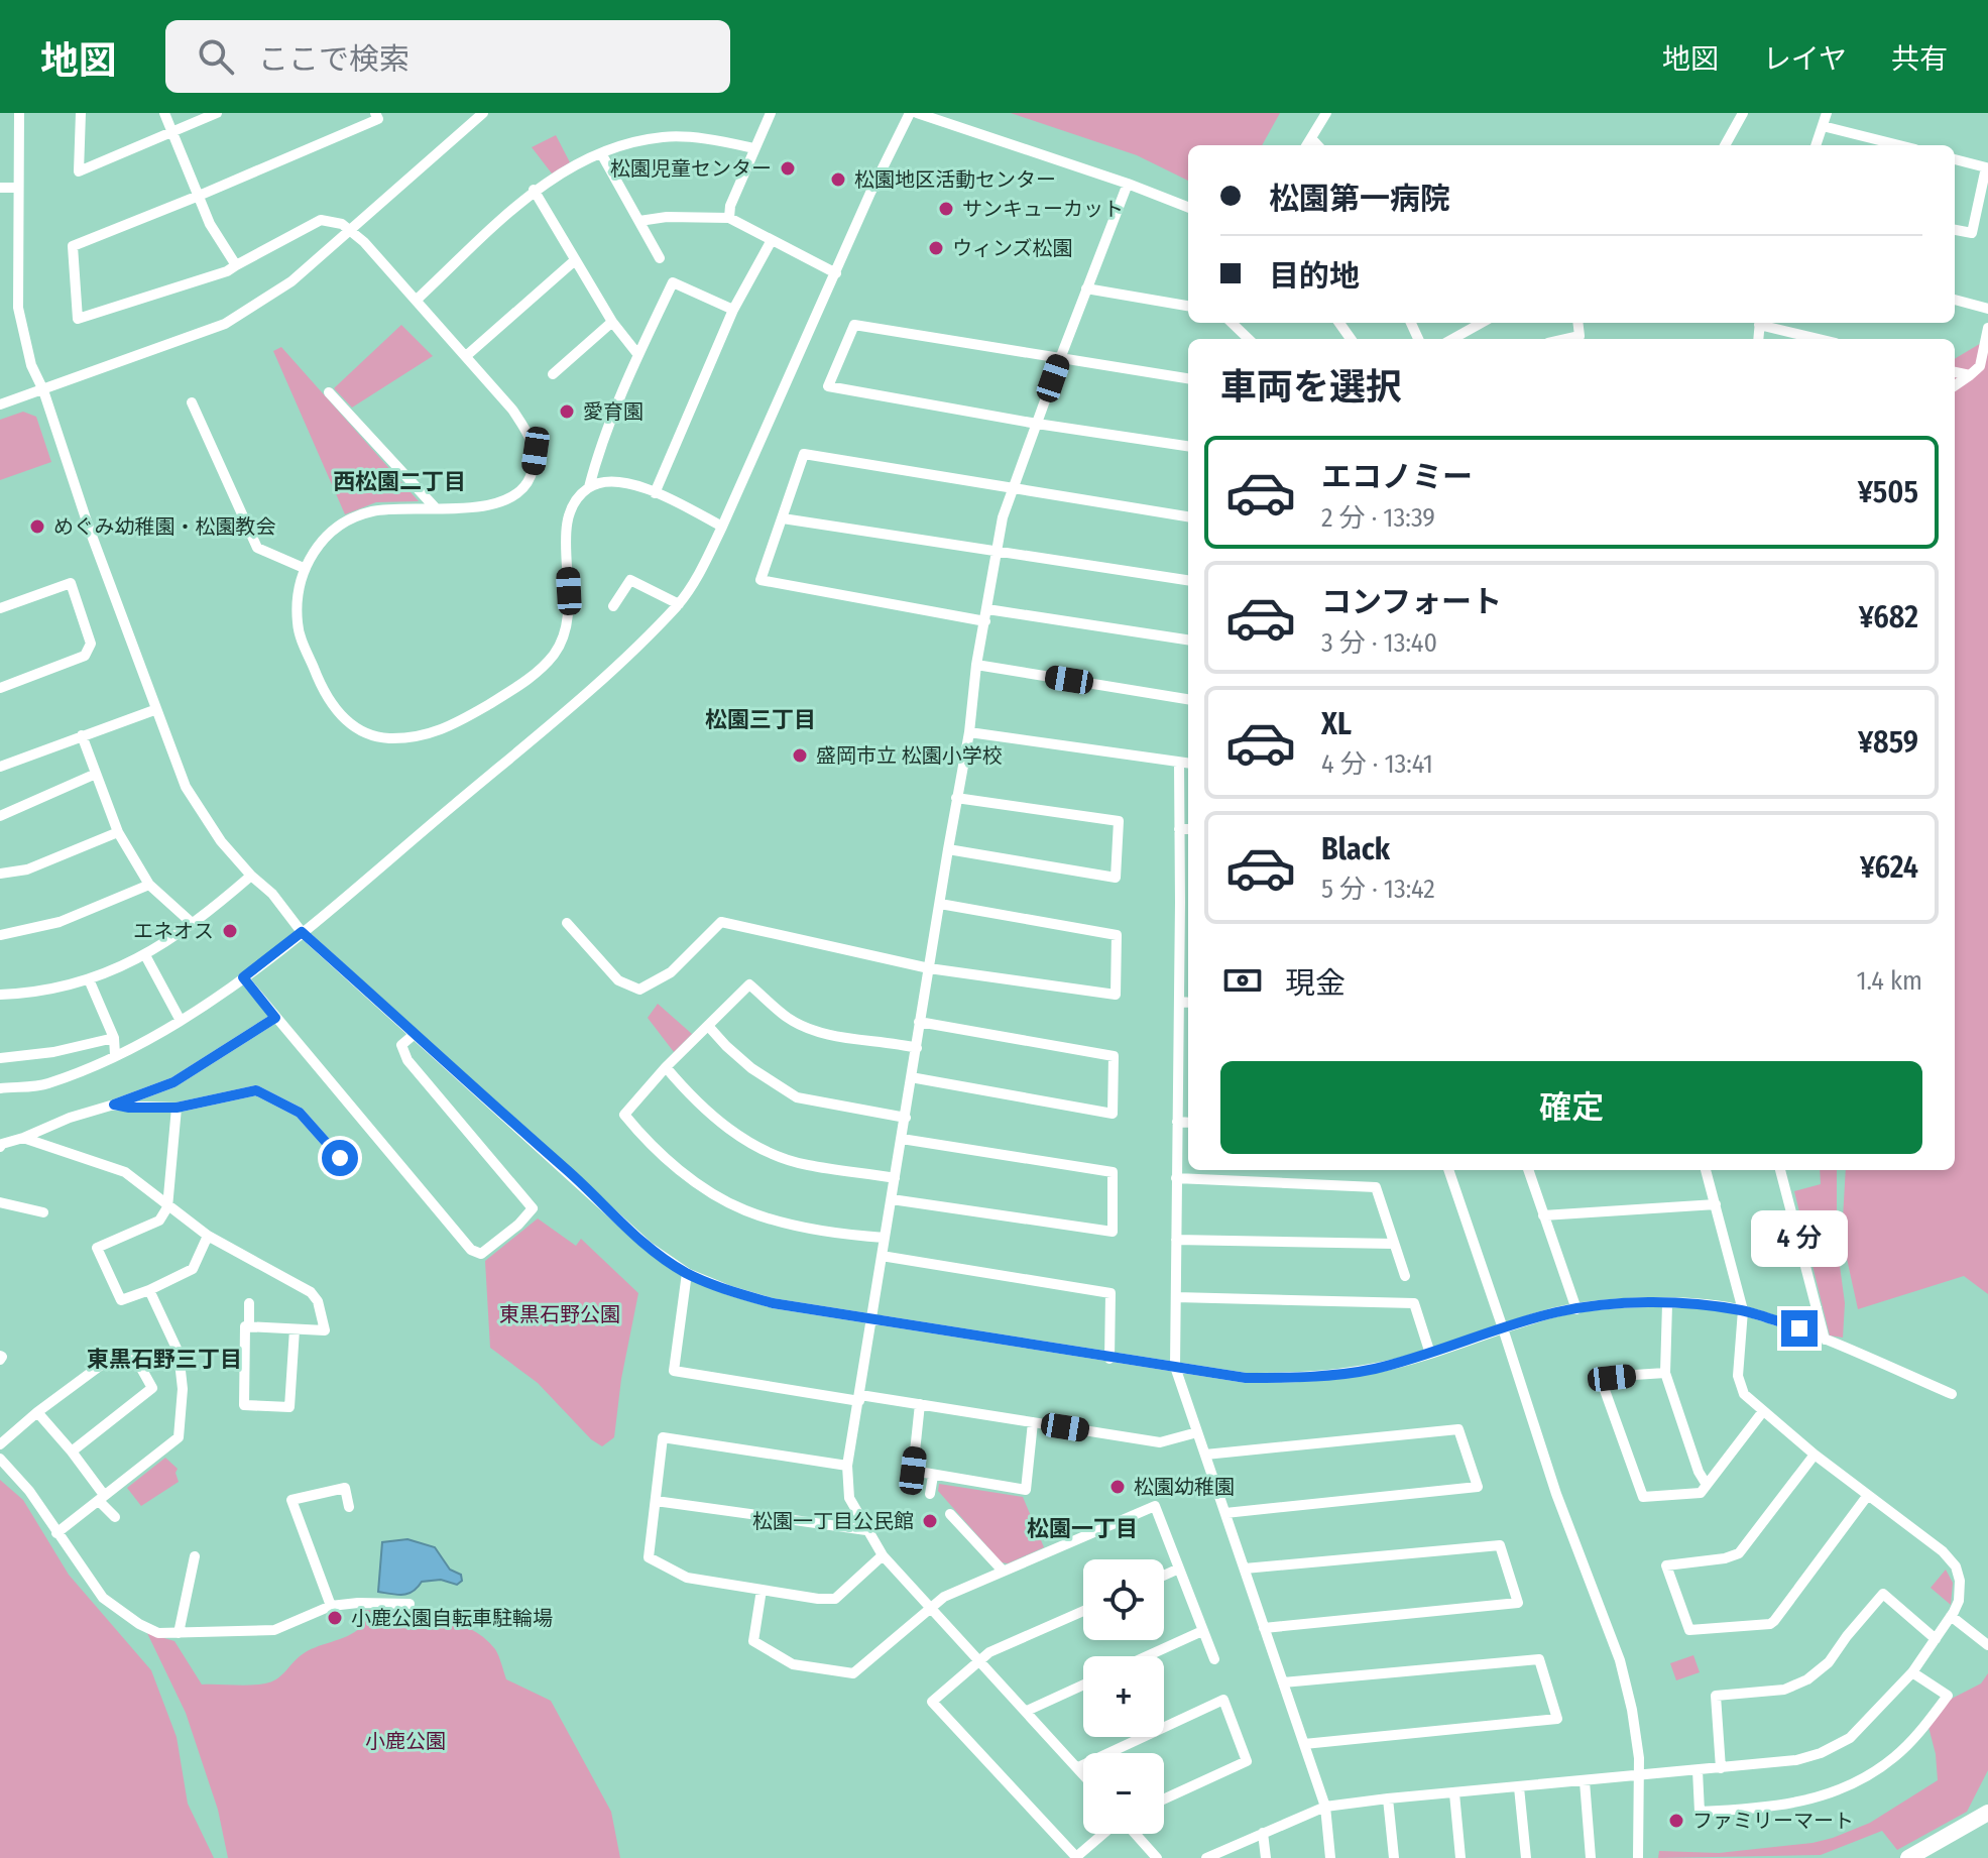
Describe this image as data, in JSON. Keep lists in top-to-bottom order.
{
  "districts": [
    "西松園二丁目",
    "松園三丁目",
    "東黒石野三丁目",
    "松園一丁目"
  ],
  "parks": ["東黒石野公園", "小鹿公園"],
  "places": [
    "松園児童センター",
    "松園地区活動センター",
    "サンキューカット",
    "ウィンズ松園",
    "愛育園",
    "めぐみ幼稚園・松園教会",
    "盛岡市立 松園小学校",
    "エネオス",
    "松園幼稚園",
    "松園一丁目公民館",
    "小鹿公園自転車駐輪場",
    "ファミリーマート"
  ],
  "page": {
    "header": "地図",
    "search": "ここで検索",
    "nav": ["地図", "レイヤ", "共有"],
    "banner": ["松園第一病院", "目的地"],
    "heading": "車両を選択",
    "list": [
      {
        "name": "エコノミー",
        "note": "2 分 · 13:39",
        "value": "¥505"
      },
      {
        "name": "コンフォート",
        "note": "3 分 · 13:40",
        "value": "¥682"
      },
      {
        "name": "XL",
        "note": "4 分 · 13:41",
        "value": "¥859"
      },
      {
        "name": "Black",
        "note": "5 分 · 13:42",
        "value": "¥624"
      }
    ],
    "pay": ["現金", "1.4 km"],
    "buttons": "確定",
    "bubble": "4 分",
    "map_buttons": ["+", "−"]
  }
}
